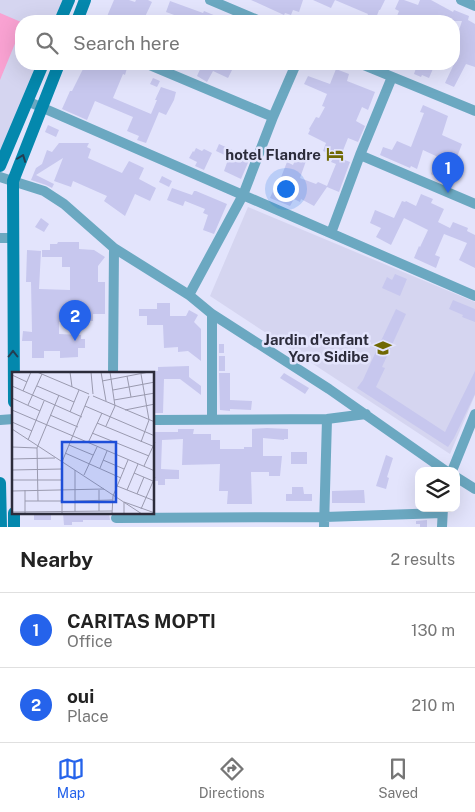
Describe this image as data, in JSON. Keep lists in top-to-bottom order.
{
  "places": {
    "hotel": ["hotel Flandre"],
    "school or university": ["Jardin d'enfant Yoro Sidibe"]
  },
  "page": {
    "search": "Search here",
    "pins": ["1", "2"],
    "heading": ["Nearby", "2 results"],
    "list": [
      {
        "mark": "1",
        "name": "CARITAS MOPTI",
        "note": "Office",
        "value": "130 m"
      },
      {
        "mark": "2",
        "name": "oui",
        "note": "Place",
        "value": "210 m"
      }
    ],
    "nav": ["Map", "Directions", "Saved"]
  }
}
